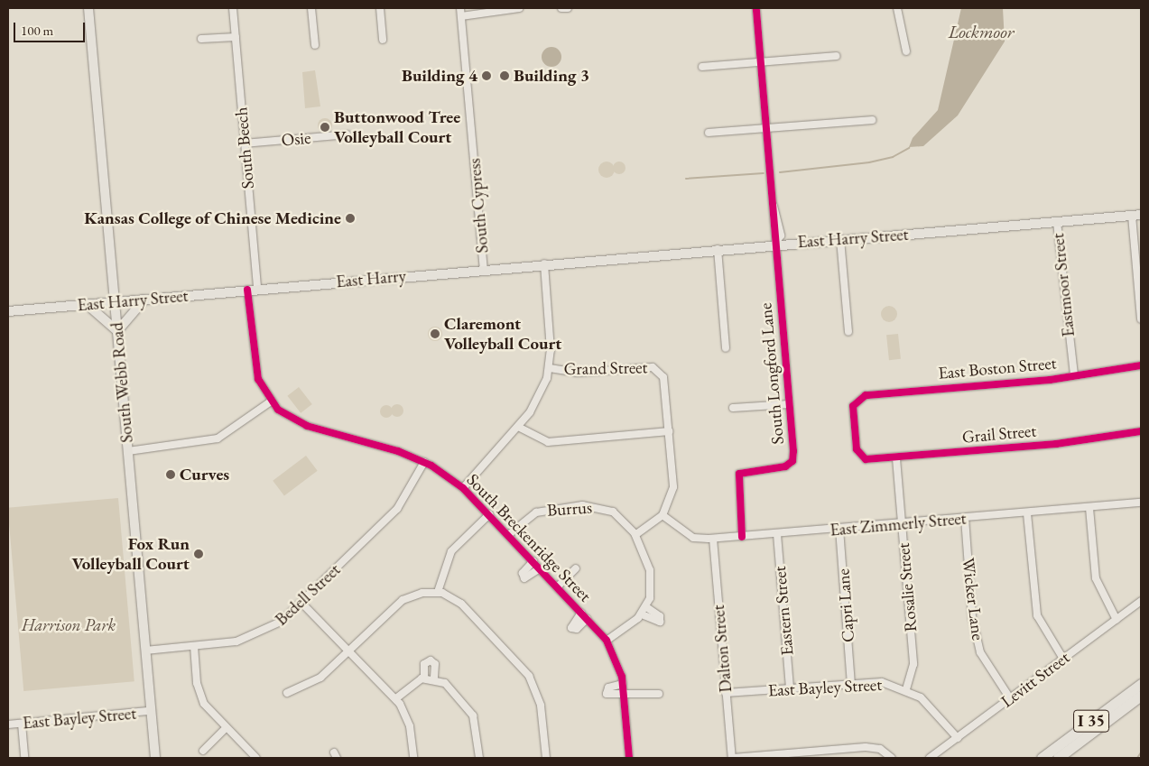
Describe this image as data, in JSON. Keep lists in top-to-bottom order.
{
  "streets": {
    "highway": ["I 35"],
    "main road": ["East Harry Street", "East Harry", "South Webb Road"],
    "street": [
      "Osie",
      "South Beech",
      "South Cypress",
      "Eastmoor Street",
      "Grand Street",
      "East Boston Street",
      "South Longford Lane",
      "Grail Street",
      "Burrus",
      "East Zimmerly Street",
      "South Breckenridge Street",
      "Rosalie Street",
      "Bedell Street",
      "Wicker Lane",
      "Capri Lane",
      "Eastern Street",
      "Dalton Street",
      "Levitt Street",
      "East Bayley Street"
    ]
  },
  "crossings": [
    ["Osie", "South Beech"],
    ["South Beech", "East Harry Street"],
    ["South Beech", "East Harry"],
    ["South Cypress", "East Harry Street"],
    ["South Cypress", "East Harry"],
    ["East Harry Street", "East Harry"],
    ["East Harry Street", "Eastmoor Street"],
    ["East Harry Street", "South Longford Lane"],
    ["East Harry Street", "South Webb Road"],
    ["East Harry Street", "South Breckenridge Street"],
    ["Eastmoor Street", "East Boston Street"],
    ["East Boston Street", "Grail Street"],
    ["South Longford Lane", "East Zimmerly Street"],
    ["South Webb Road", "Bedell Street"],
    ["South Webb Road", "East Bayley Street"],
    ["Grail Street", "Rosalie Street"],
    ["Burrus", "South Breckenridge Street"],
    ["East Zimmerly Street", "Rosalie Street"],
    ["East Zimmerly Street", "Wicker Lane"],
    ["East Zimmerly Street", "Capri Lane"],
    ["East Zimmerly Street", "Eastern Street"],
    ["East Zimmerly Street", "Dalton Street"],
    ["South Breckenridge Street", "Bedell Street"],
    ["Rosalie Street", "East Bayley Street"],
    ["Wicker Lane", "Levitt Street"],
    ["Capri Lane", "East Bayley Street"],
    ["Eastern Street", "East Bayley Street"],
    ["Dalton Street", "East Bayley Street"],
    ["Levitt Street", "East Bayley Street"]
  ],
  "water": ["Lockmoor"],
  "parks": ["Harrison Park"],
  "places": [
    "Building 4",
    "Building 3",
    "Buttonwood Tree Volleyball Court",
    "Kansas College of Chinese Medicine",
    "Claremont Volleyball Court",
    "Curves",
    "Fox Run Volleyball Court"
  ],
  "scale_bar": "100 m"
}
